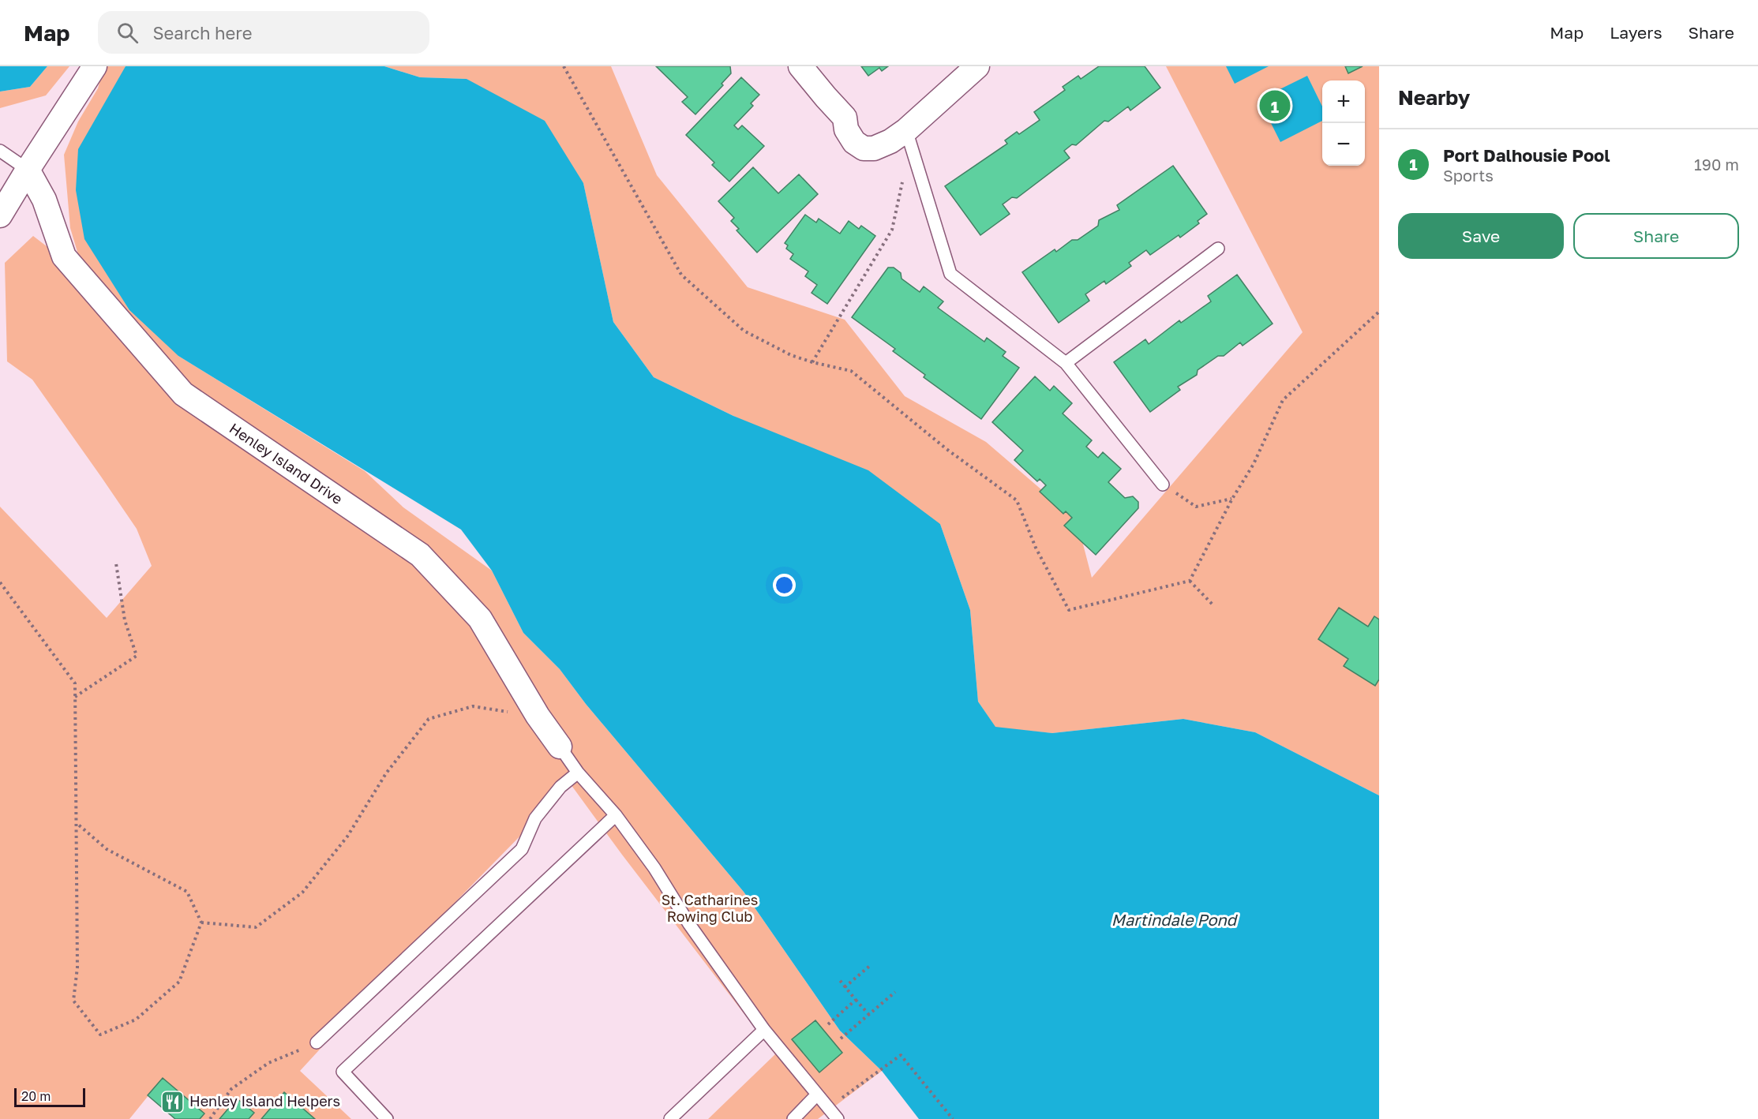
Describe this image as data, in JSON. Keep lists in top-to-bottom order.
{
  "streets": {
    "street": ["Henley Island Drive"]
  },
  "water": ["Martindale Pond"],
  "parks": ["St. Catharines Rowing Club"],
  "places": {
    "restaurant": ["Henley Island Helpers"]
  },
  "scale_bar": "20 m",
  "page": {
    "header": "Map",
    "search": "Search here",
    "nav": ["Map", "Layers", "Share"],
    "heading": "Nearby",
    "map_buttons": ["+", "−"],
    "pins": "1",
    "list": [
      {
        "mark": "1",
        "name": "Port Dalhousie Pool",
        "note": "Sports",
        "value": "190 m"
      }
    ],
    "buttons": ["Save", "Share"],
    "scale": "20 m"
  }
}
